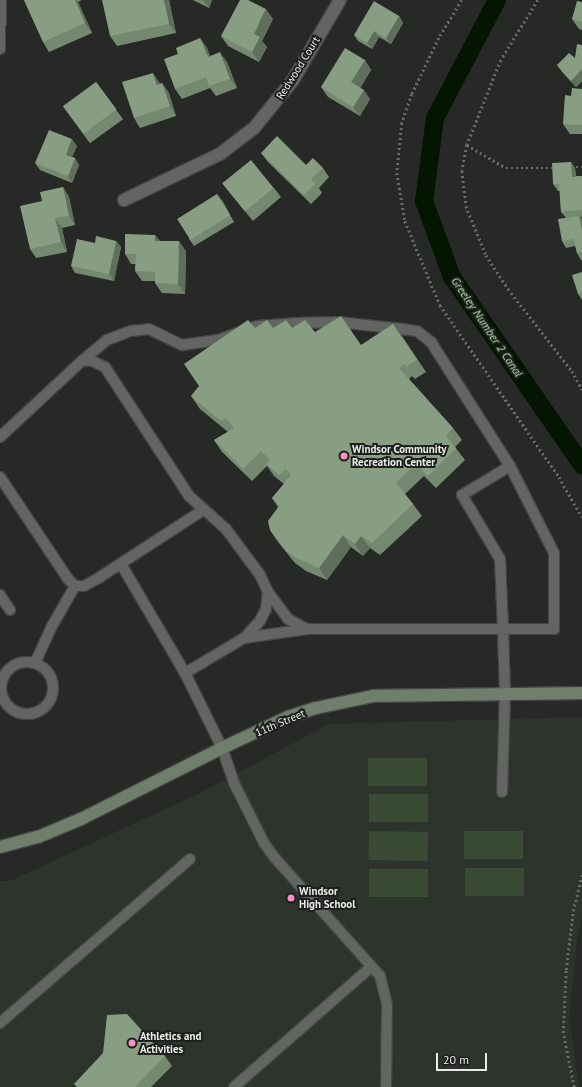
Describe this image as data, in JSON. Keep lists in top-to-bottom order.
{
  "streets": {
    "street": ["Redwood Court", "11th Street"]
  },
  "water": ["Greeley Number 2 Canal"],
  "places": ["Windsor Community Recreation Center", "Windsor High School", "Athletics and Activities"],
  "scale_bar": "20 m"
}
